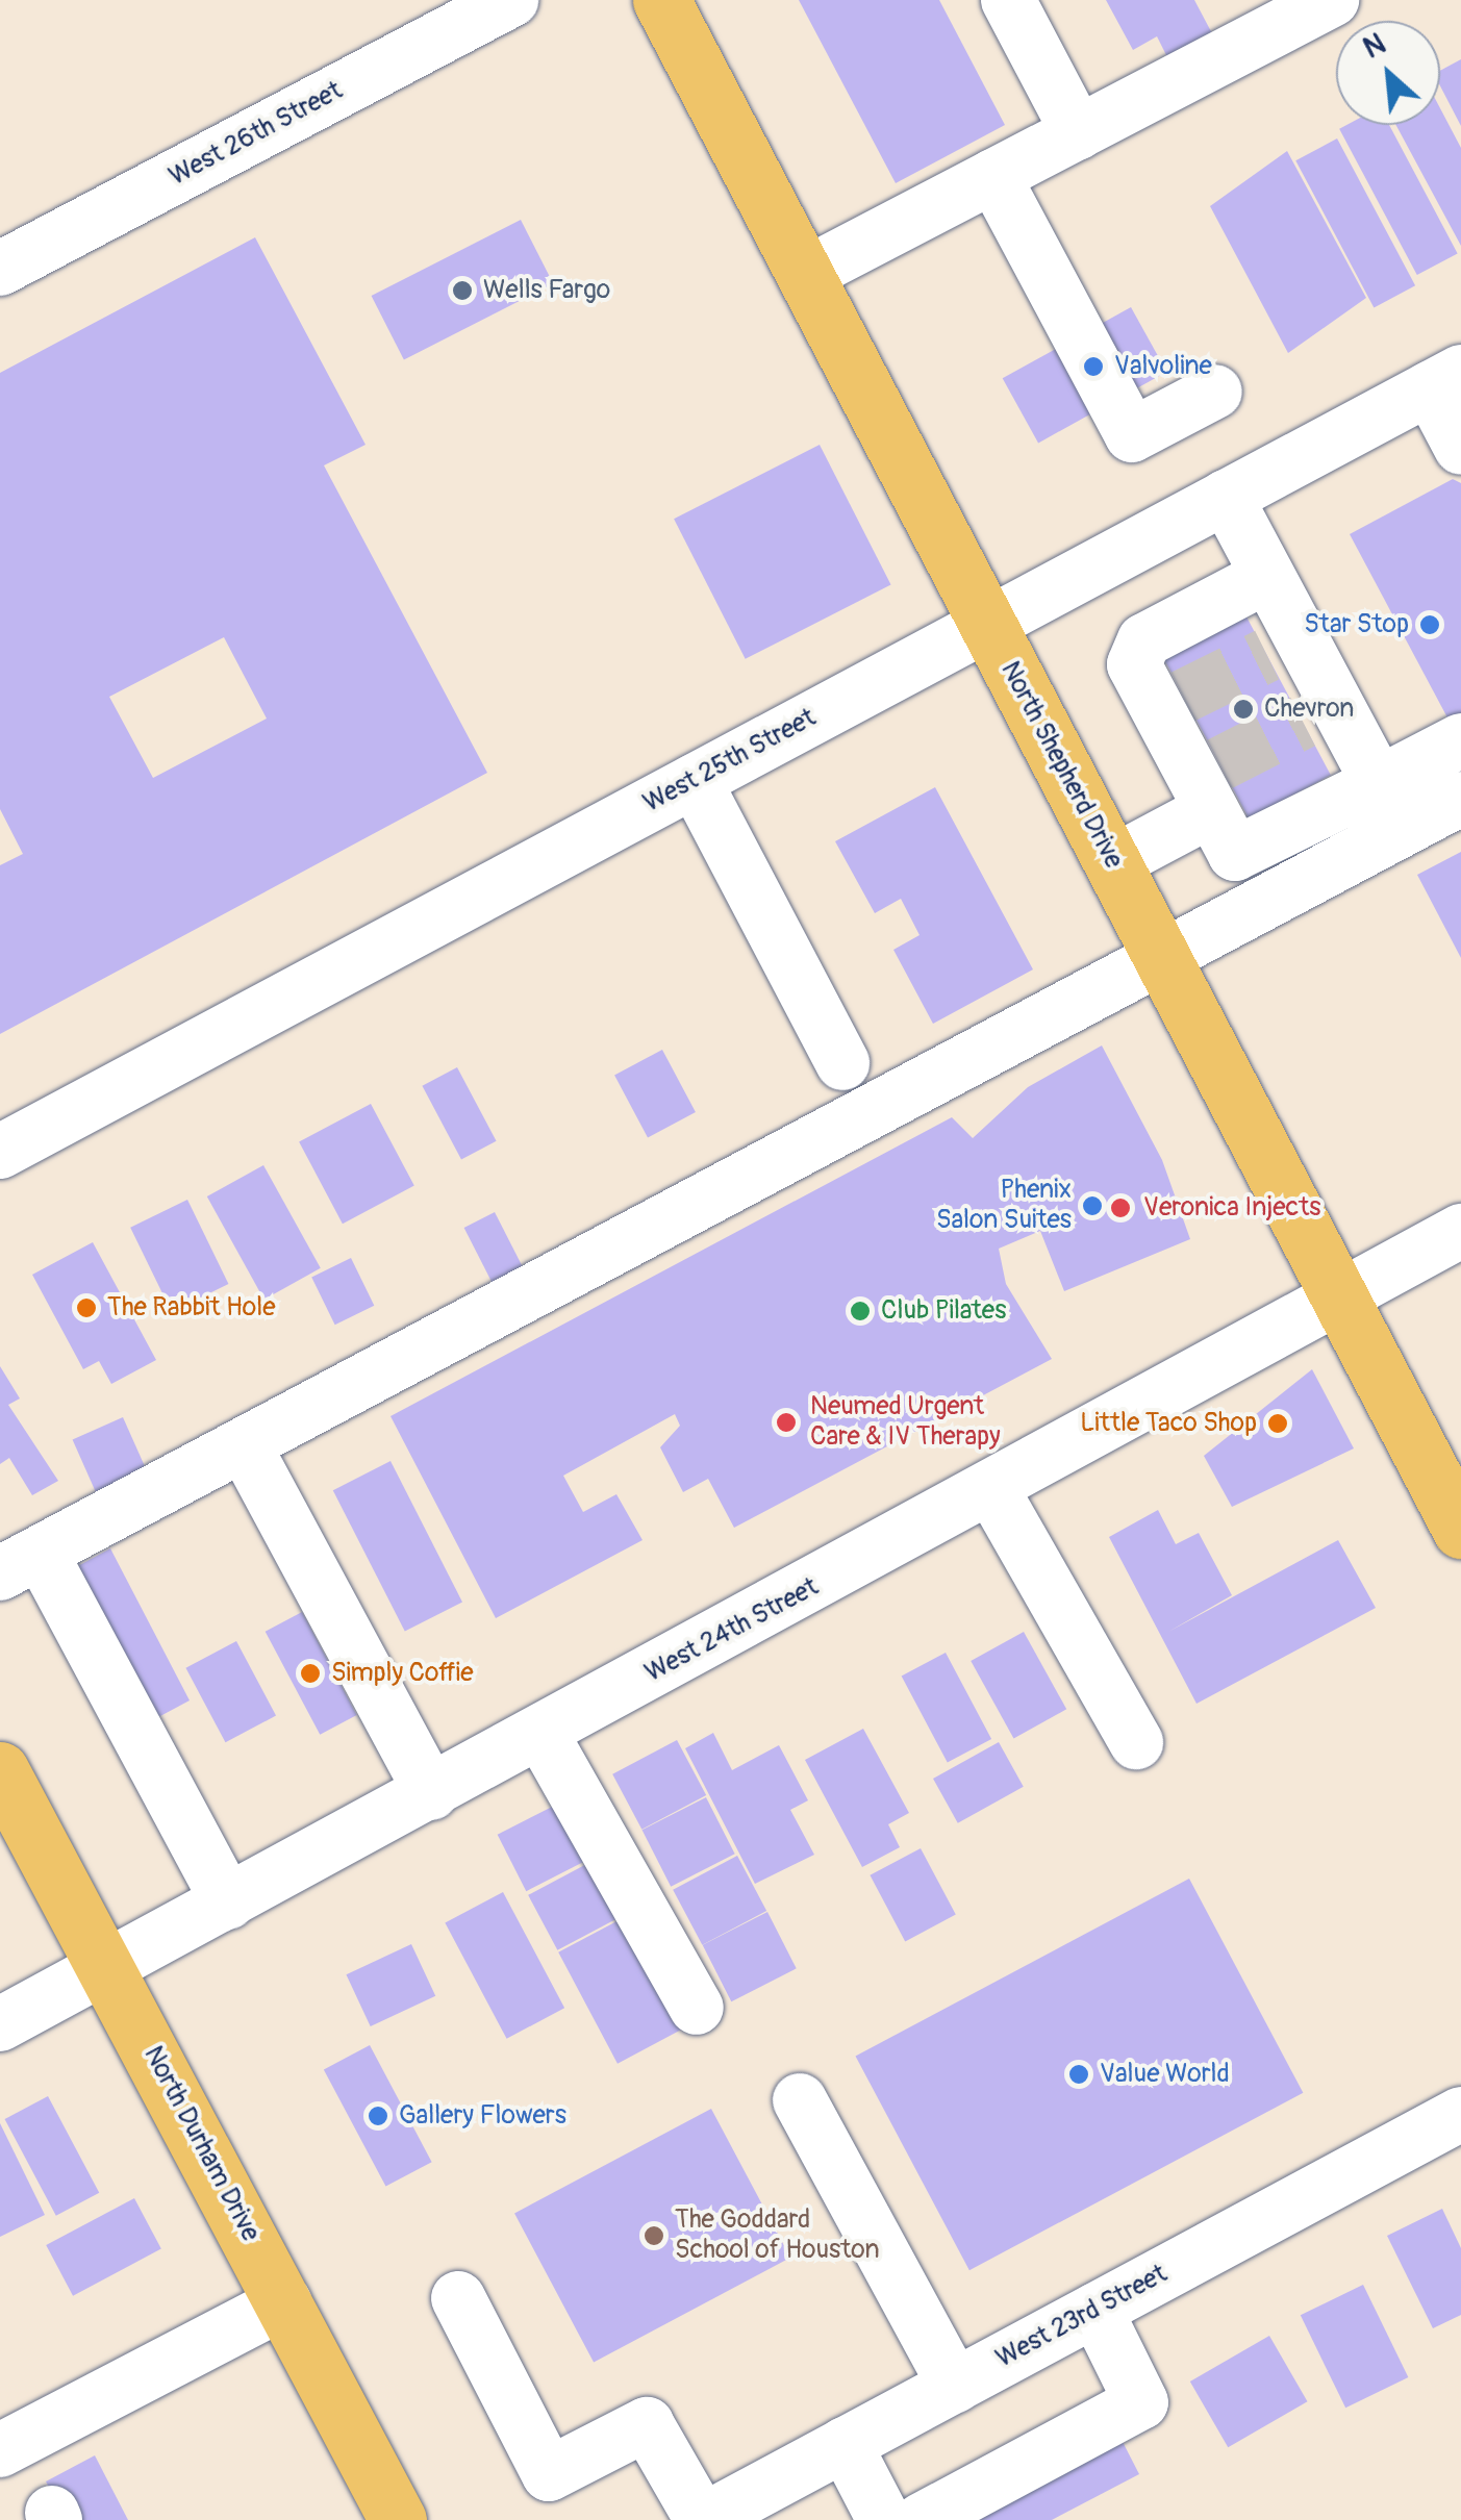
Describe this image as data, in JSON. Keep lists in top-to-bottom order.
{
  "streets": {
    "main road": ["North Shepherd Drive", "North Durham Drive"],
    "street": [
      "West 26th Street",
      "West 25th Street",
      "West 24th Street",
      "West 23rd Street"
    ]
  },
  "crossings": [
    ["West 25th Street", "North Shepherd Drive"],
    ["North Shepherd Drive", "West 24th Street"],
    ["West 24th Street", "North Durham Drive"]
  ],
  "places": [
    "Wells Fargo",
    "Valvoline",
    "Star Stop",
    "Chevron",
    "Phenix Salon Suites",
    "Veronica Injects",
    "The Rabbit Hole",
    "Club Pilates",
    "Neumed Urgent Care & IV Therapy",
    "Little Taco Shop",
    "Simply Coffie",
    "Value World",
    "Gallery Flowers",
    "The Goddard School of Houston"
  ],
  "north": "top left"
}
